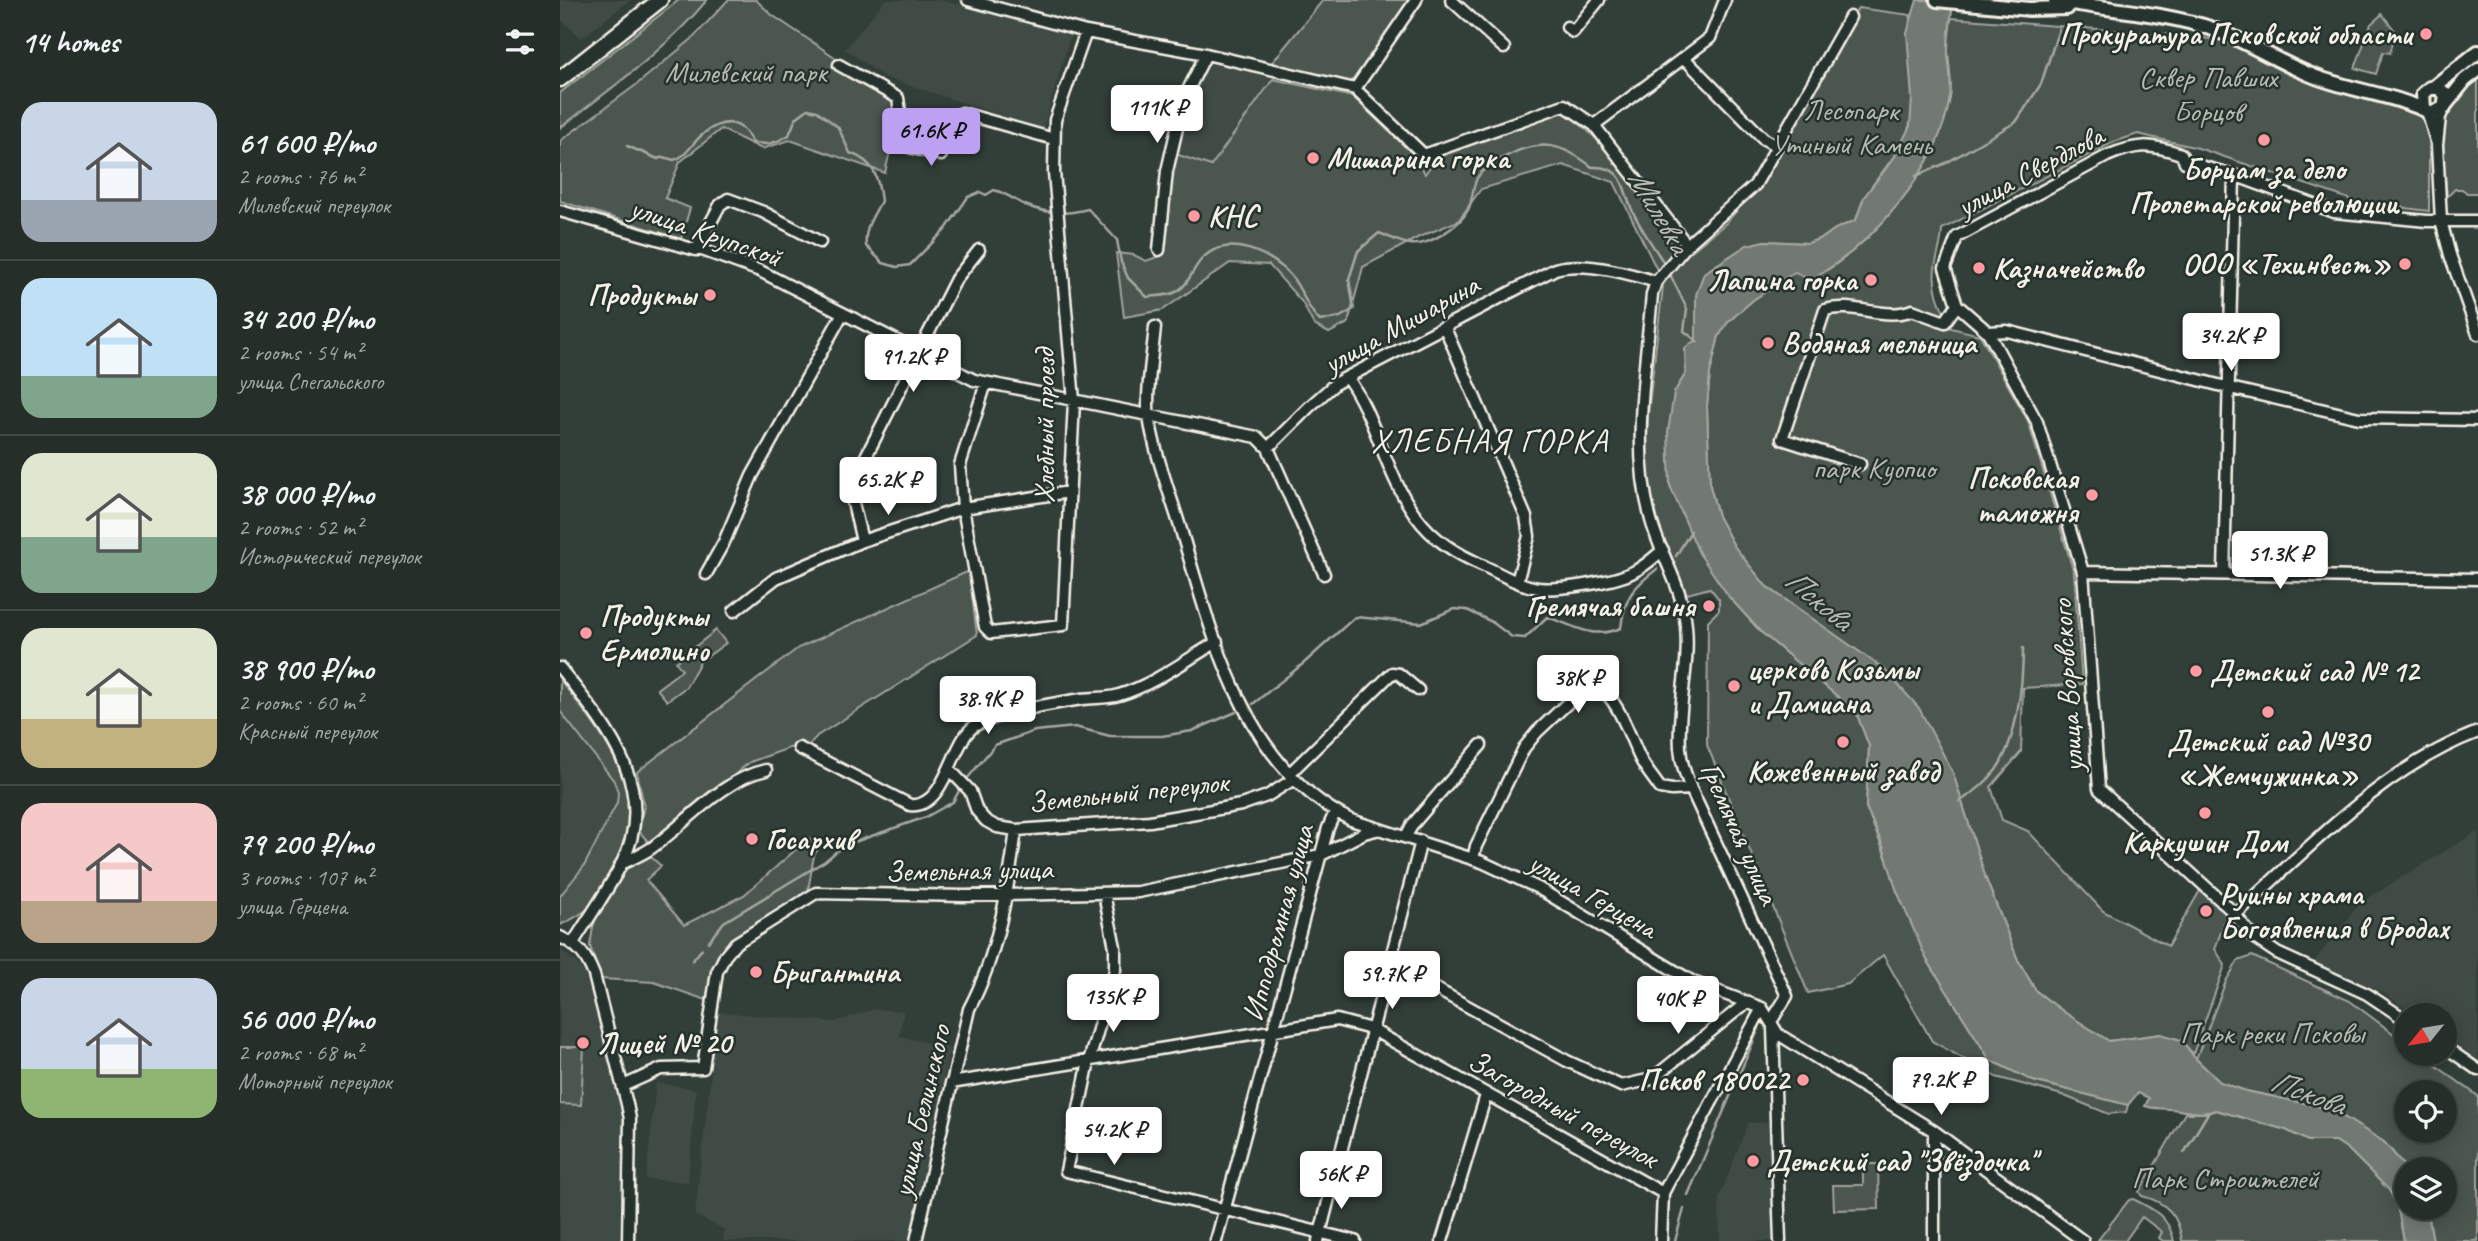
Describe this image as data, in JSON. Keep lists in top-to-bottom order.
{
  "streets": {
    "street": [
      "улица Свердлова",
      "улица Крупской",
      "улица Мишарина",
      "Хлебный проезд",
      "улица Воровского",
      "Земельный переулок",
      "Гремячая улица",
      "Земельная улица",
      "улица Герцена",
      "Ипподромная улица",
      "Загородный переулок",
      "улица Белинского"
    ]
  },
  "crossings": [
    ["улица Свердлова", "улица Воровского"],
    ["улица Крупской", "Хлебный проезд"],
    ["улица Крупской", "Ипподромная улица"],
    ["улица Мишарина", "Гремячая улица"],
    ["Земельный переулок", "Ипподромная улица"],
    ["Земельный переулок", "улица Белинского"],
    ["Земельная улица", "улица Герцена"],
    ["Земельная улица", "Ипподромная улица"],
    ["Земельная улица", "улица Белинского"],
    ["улица Герцена", "Ипподромная улица"],
    ["Ипподромная улица", "Загородный переулок"],
    ["Загородный переулок", "улица Белинского"]
  ],
  "districts": ["ХЛЕБНАЯ ГОРКА"],
  "water": ["Милевка", "Пскова"],
  "parks": [
    "Милевский парк",
    "Сквер Павших Борцов",
    "Лесопарк Утиный Камень",
    "парк Куопио",
    "Парк реки Псковы",
    "Парк Строителей"
  ],
  "places": [
    "Прокуратура Псковской области",
    "Борцам за дело Пролетарской революции",
    "Мишарина горка",
    "КНС",
    "ООО «Техинвест»",
    "Казначейство",
    "Лапина горка",
    "Продукты",
    "Водяная мельница",
    "Псковская таможня",
    "Гремячая башня",
    "Продукты Ермолино",
    "Детский сад № 12",
    "церковь Козьмы и Дамиана",
    "Детский сад №30 «Жемчужинка»",
    "Кожевенный завод",
    "Каркушин Дом",
    "Госархив",
    "Руины храма Богоявления в Бродах",
    "Бригантина",
    "Лицей № 20",
    "Псков 180022",
    "Детский сад \"Звёздочка\""
  ],
  "north": "bottom left",
  "page": {
    "heading": "14 homes",
    "list": [
      {
        "name": "61 600 ₽/mo",
        "note": "2 rooms · 76 m² · Милевский переулок"
      },
      {
        "name": "34 200 ₽/mo",
        "note": "2 rooms · 54 m² · улица Спегальского"
      },
      {
        "name": "38 000 ₽/mo",
        "note": "2 rooms · 52 m² · Исторический переулок"
      },
      {
        "name": "38 900 ₽/mo",
        "note": "2 rooms · 60 m² · Красный переулок"
      },
      {
        "name": "79 200 ₽/mo",
        "note": "3 rooms · 107 m² · улица Герцена"
      },
      {
        "name": "56 000 ₽/mo",
        "note": "2 rooms · 68 m² · Моторный переулок"
      }
    ],
    "price": [
      "111K ₽",
      "61.6K ₽",
      "34.2K ₽",
      "91.2K ₽",
      "65.2K ₽",
      "51.3K ₽",
      "38K ₽",
      "38.9K ₽",
      "59.7K ₽",
      "135K ₽",
      "40K ₽",
      "79.2K ₽",
      "54.2K ₽",
      "56K ₽"
    ]
  }
}
